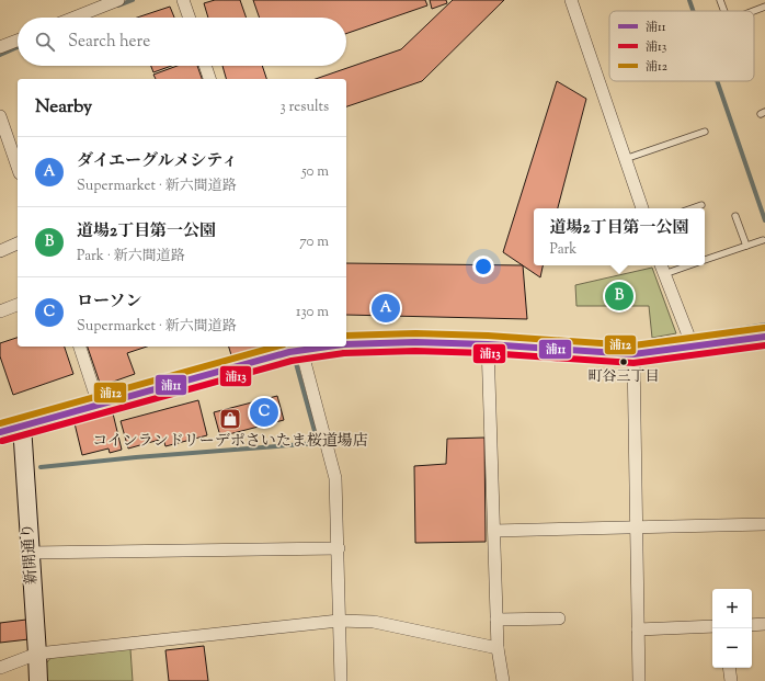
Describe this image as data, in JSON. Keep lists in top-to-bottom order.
{
  "streets": {
    "street": ["新開通り"]
  },
  "places": {
    "other": ["町谷三丁目"],
    "shop": ["コインランドリーデポさいたま桜道場店"]
  },
  "lines": ["transit line 浦12", "transit line 浦11", "transit line 浦13"],
  "legend": ["浦11", "浦13", "浦12"],
  "page": {
    "search": "Search here",
    "heading": ["Nearby", "3 results"],
    "list": [
      {
        "mark": "A",
        "name": "ダイエーグルメシティ",
        "note": "Supermarket · 新六間道路",
        "value": "50 m"
      },
      {
        "mark": "B",
        "name": "道場2丁目第一公園",
        "note": "Park · 新六間道路",
        "value": "70 m"
      },
      {
        "mark": "C",
        "name": "ローソン",
        "note": "Supermarket · 新六間道路",
        "value": "130 m"
      }
    ],
    "popup": ["道場2丁目第一公園", "Park"],
    "pins": ["B", "A", "C"],
    "map_buttons": ["+", "−"]
  }
}
